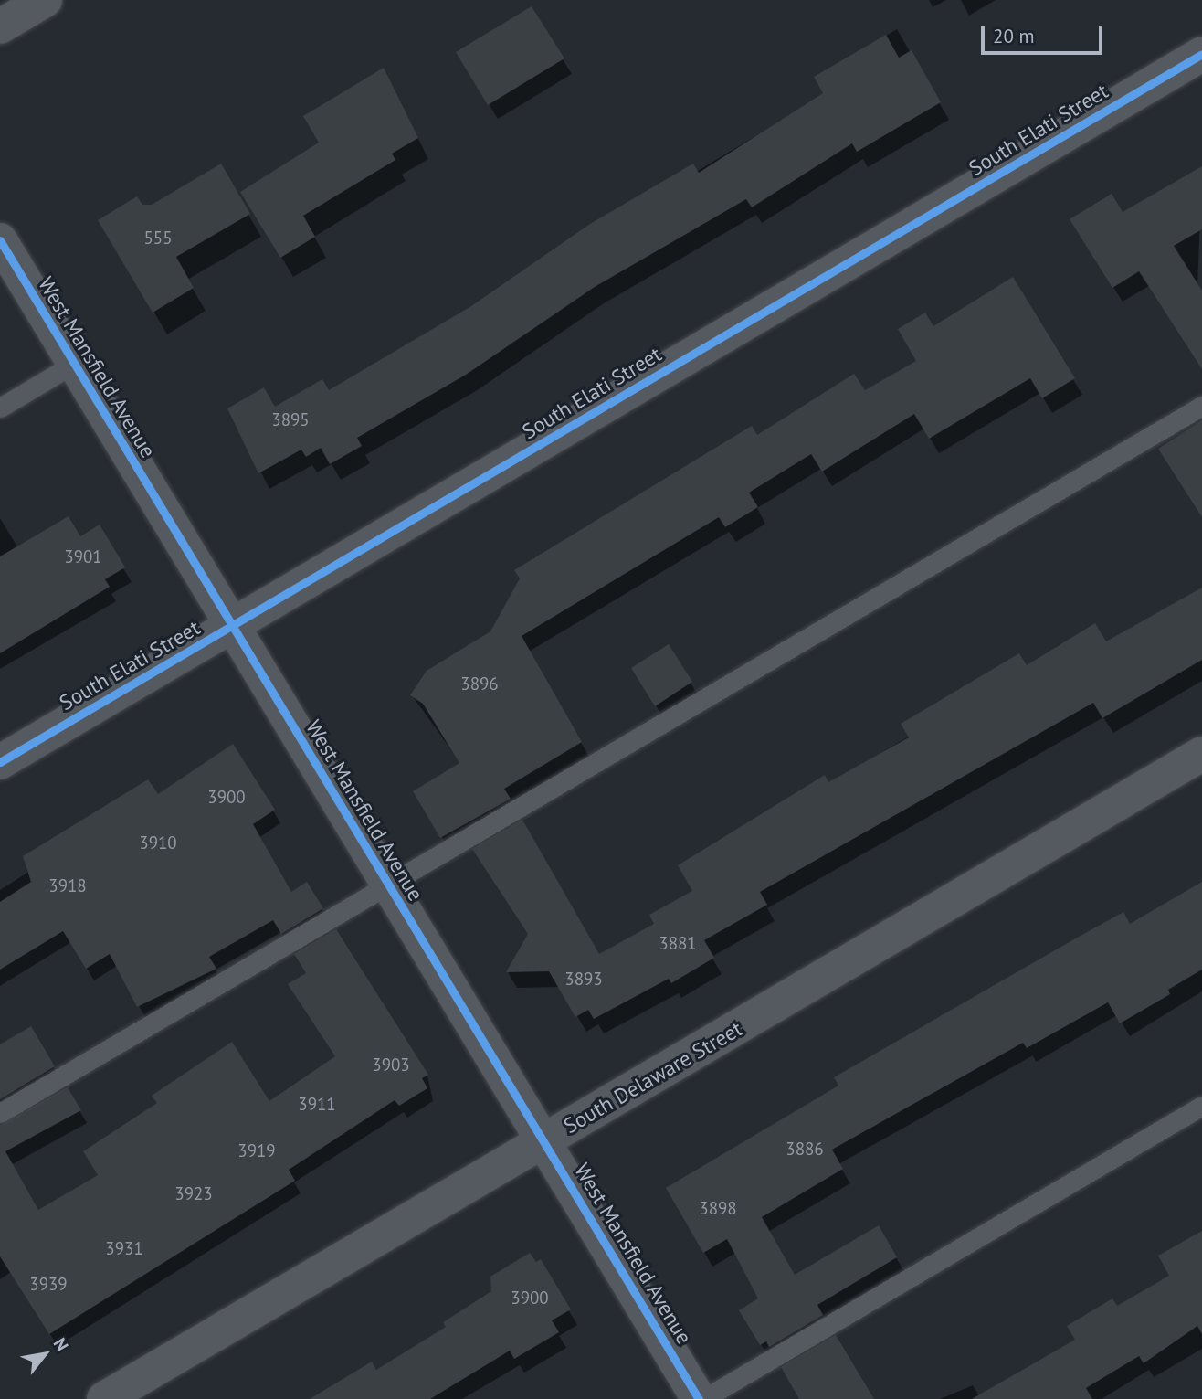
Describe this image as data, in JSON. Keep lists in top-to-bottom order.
{
  "streets": {
    "street": ["South Elati Street", "West Mansfield Avenue", "South Delaware Street"]
  },
  "crossings": [
    ["South Elati Street", "West Mansfield Avenue"],
    ["West Mansfield Avenue", "South Delaware Street"]
  ],
  "house_numbers": [
    "555",
    "3895",
    "3901",
    "3896",
    "3900",
    "3910",
    "3918",
    "3881",
    "3893",
    "3903",
    "3911",
    "3886",
    "3919",
    "3923",
    "3898",
    "3931",
    "3939",
    "3900"
  ],
  "scale_bar": "20 m",
  "north": "top right"
}
